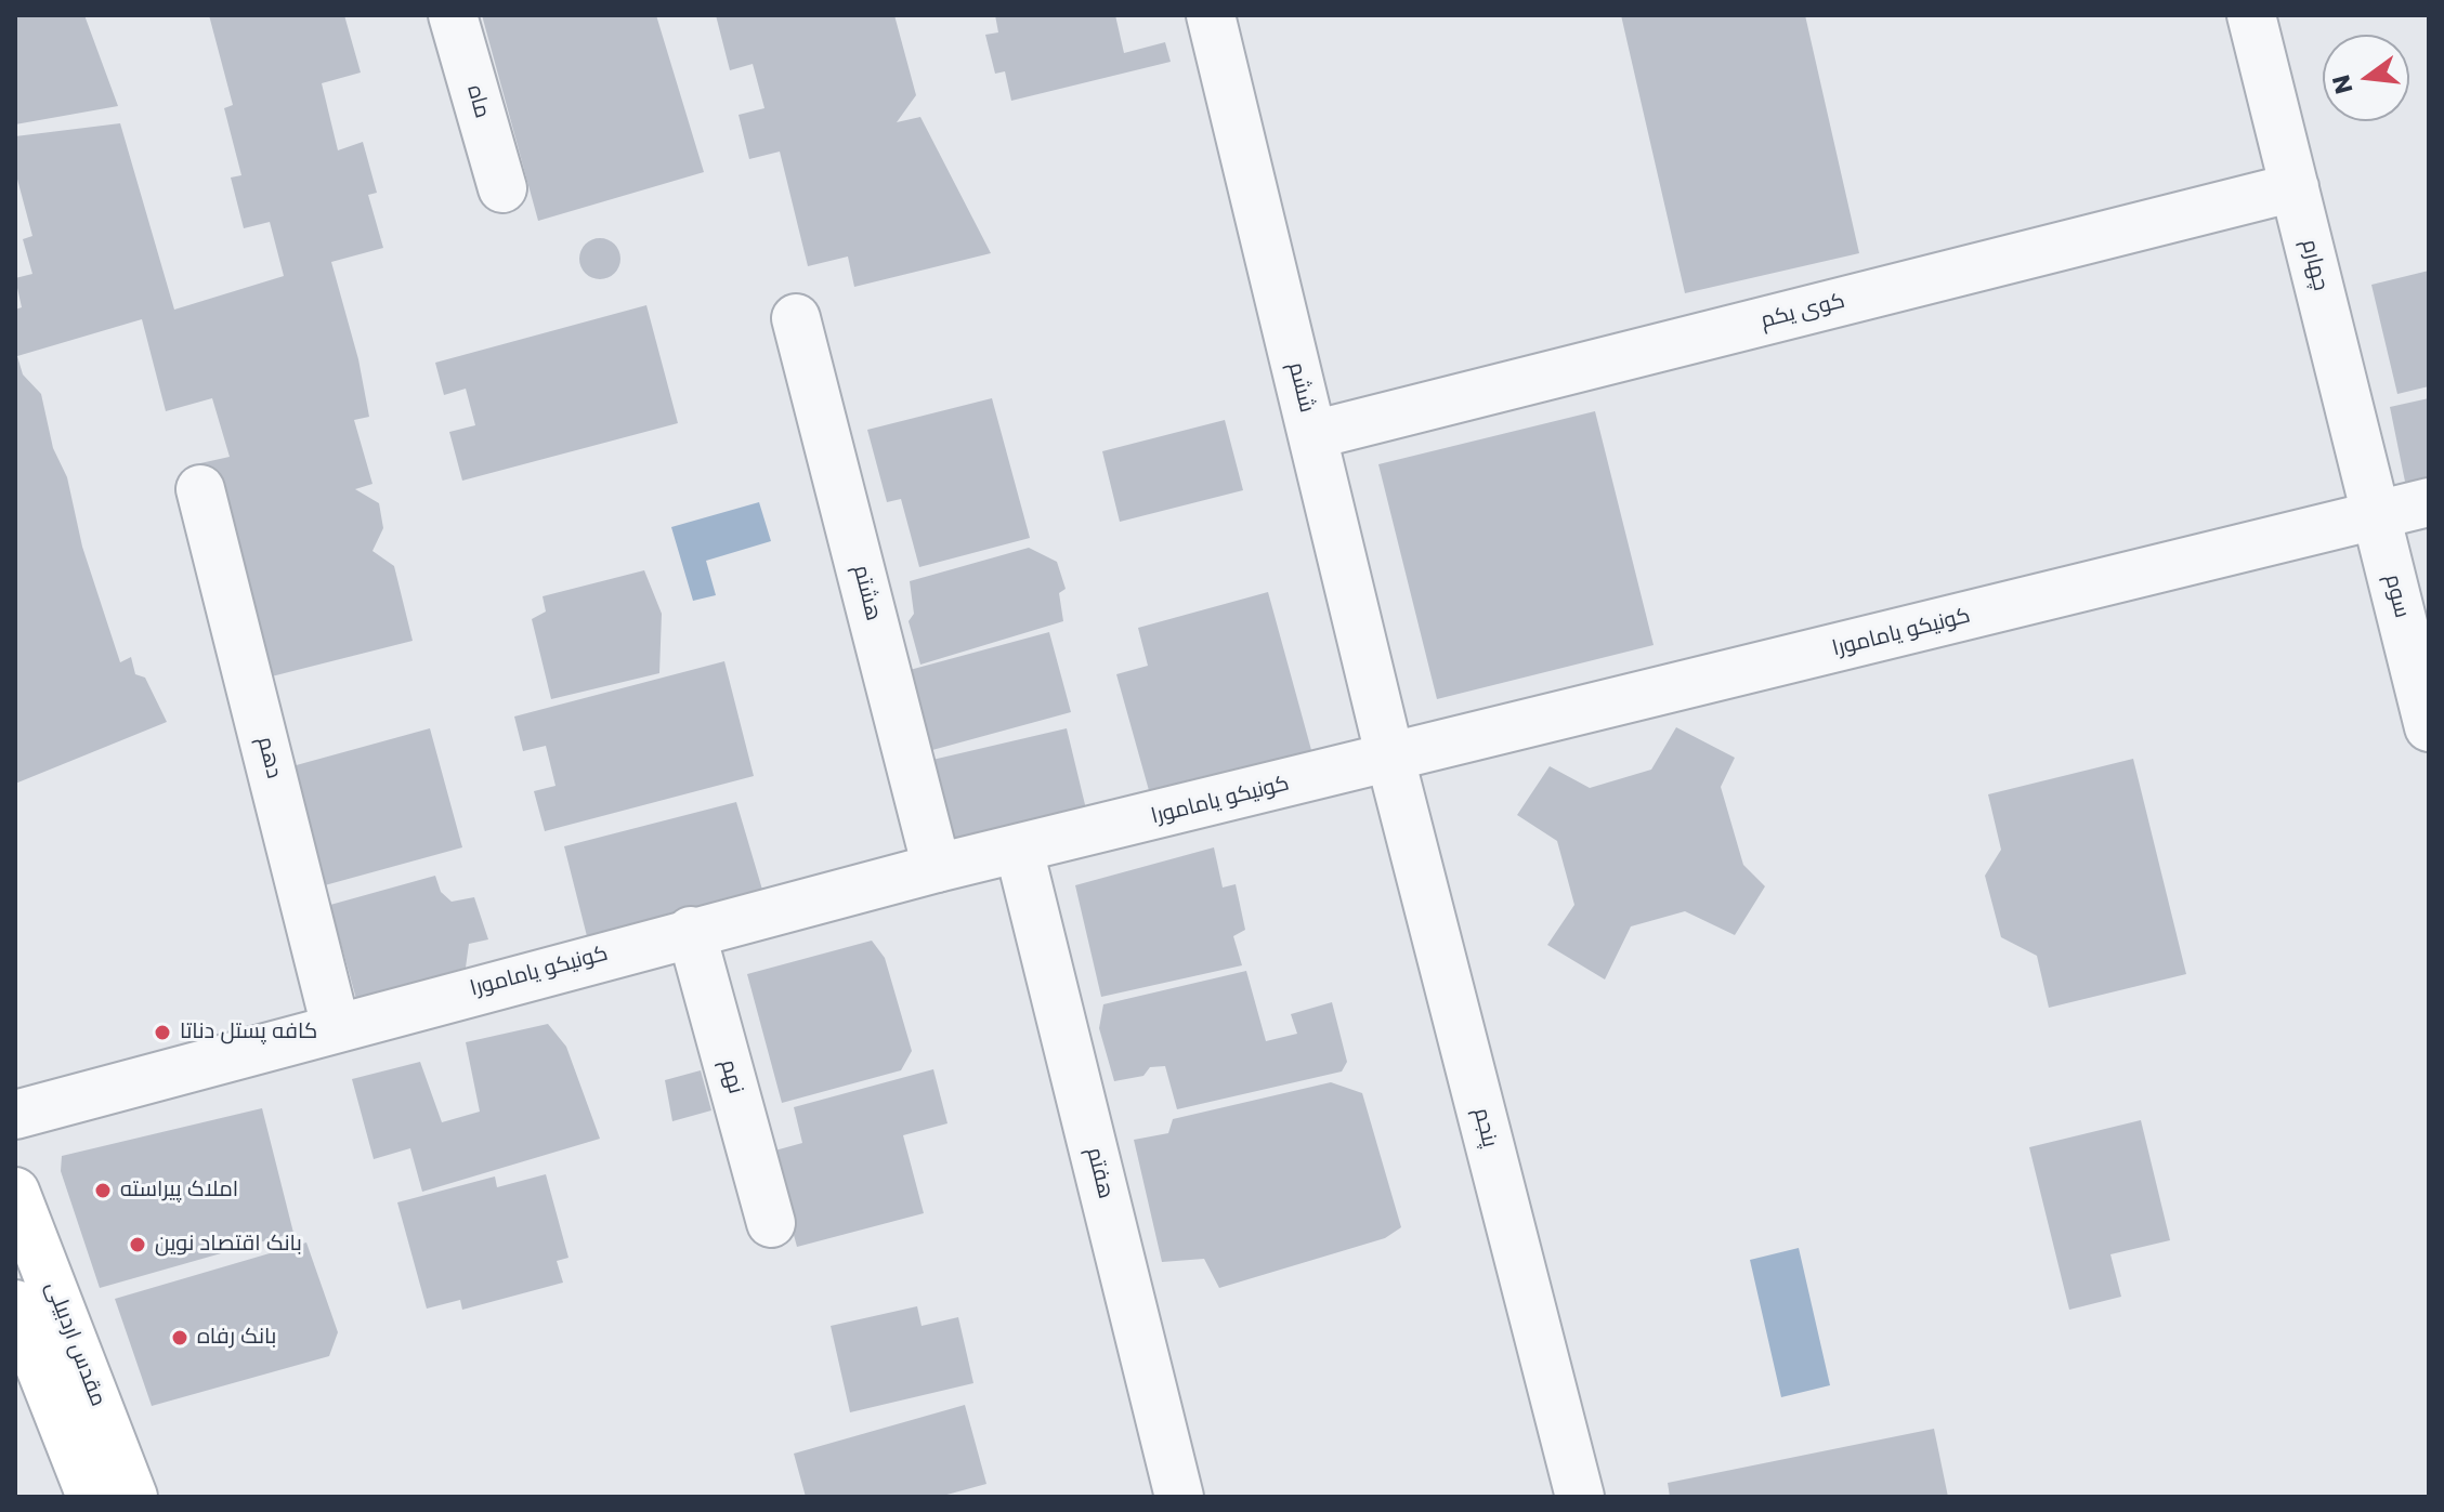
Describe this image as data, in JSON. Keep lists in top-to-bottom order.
{
  "streets": {
    "main road": ["مقدس اردبیلی"],
    "street": [
      "ماه",
      "چهارم",
      "کوی یکم",
      "ششم",
      "هشتم",
      "سوم",
      "کونیکو یامامورا",
      "دهم",
      "نهم",
      "پنجم",
      "هفتم"
    ]
  },
  "crossings": [
    ["چهارم", "کوی یکم"],
    ["چهارم", "سوم"],
    ["چهارم", "کونیکو یامامورا"],
    ["کوی یکم", "ششم"],
    ["ششم", "کونیکو یامامورا"],
    ["ششم", "پنجم"],
    ["هشتم", "کونیکو یامامورا"],
    ["سوم", "کونیکو یامامورا"],
    ["کونیکو یامامورا", "دهم"],
    ["کونیکو یامامورا", "نهم"],
    ["کونیکو یامامورا", "پنجم"],
    ["کونیکو یامامورا", "هفتم"]
  ],
  "places": [
    "کافه پستل دناتا",
    "املاک پیراسته",
    "بانک اقتصاد نوین",
    "بانک رفاه"
  ],
  "north": "left"
}
